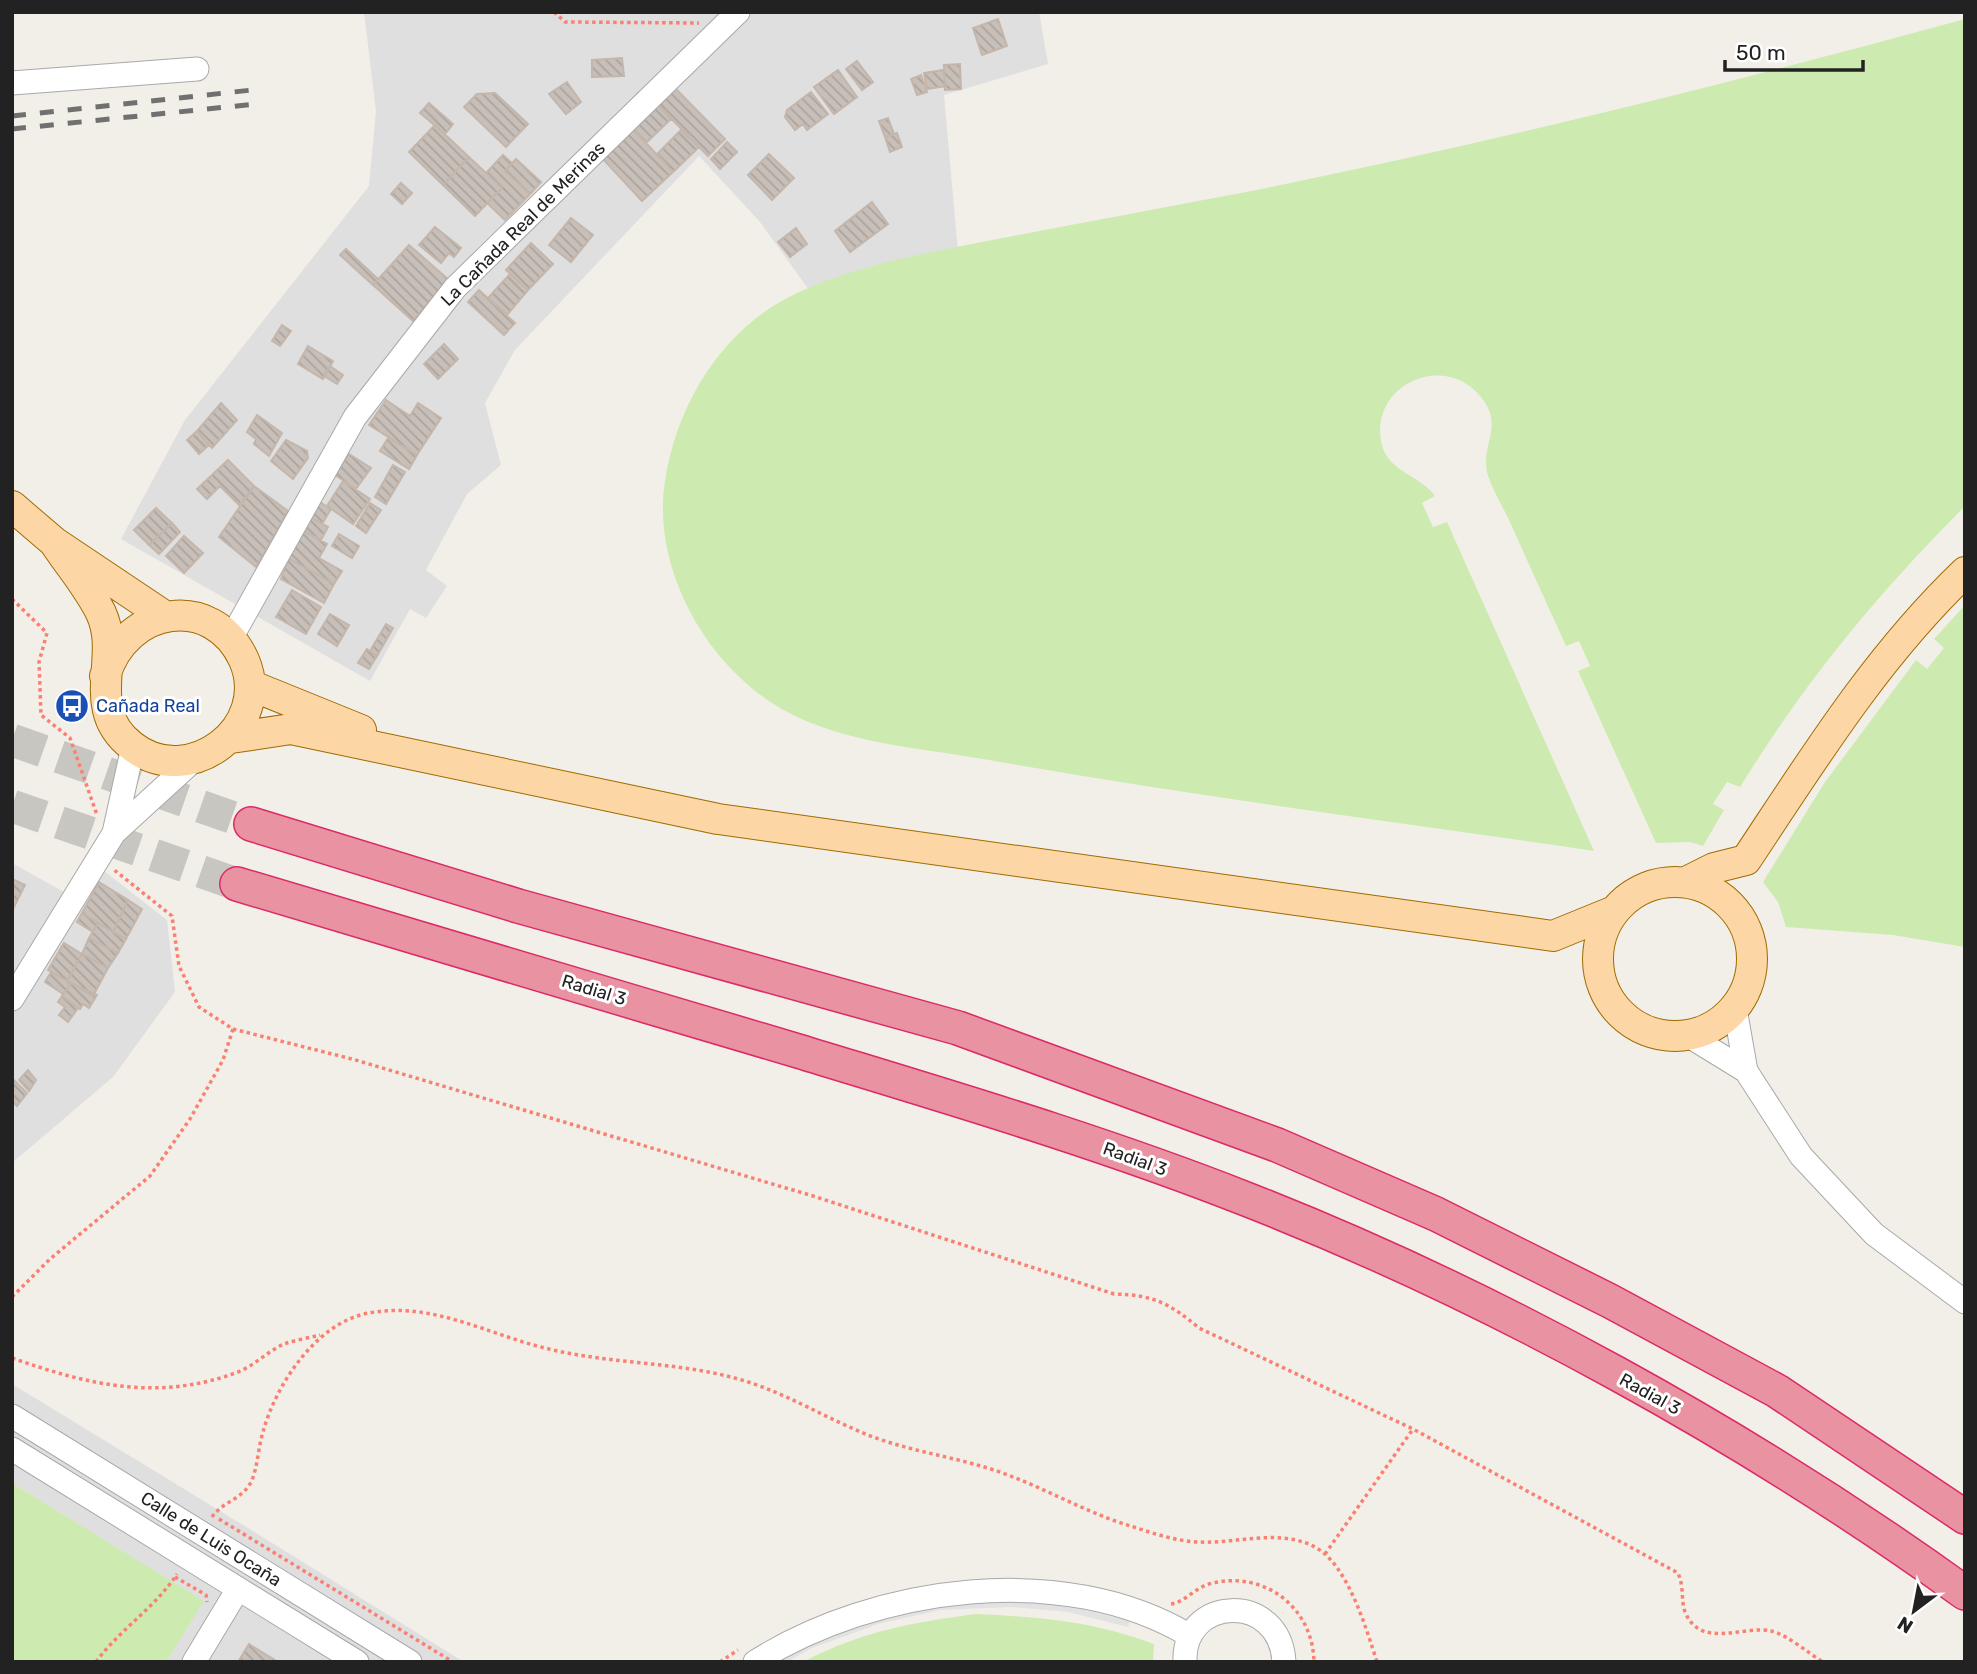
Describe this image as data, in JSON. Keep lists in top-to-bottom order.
{
  "streets": {
    "highway": ["Radial 3"],
    "street": ["La Cañada Real de Merinas", "Calle de Luis Ocaña"]
  },
  "places": {
    "bus stop": ["Cañada Real"]
  },
  "scale_bar": "50 m",
  "north": "bottom left"
}
